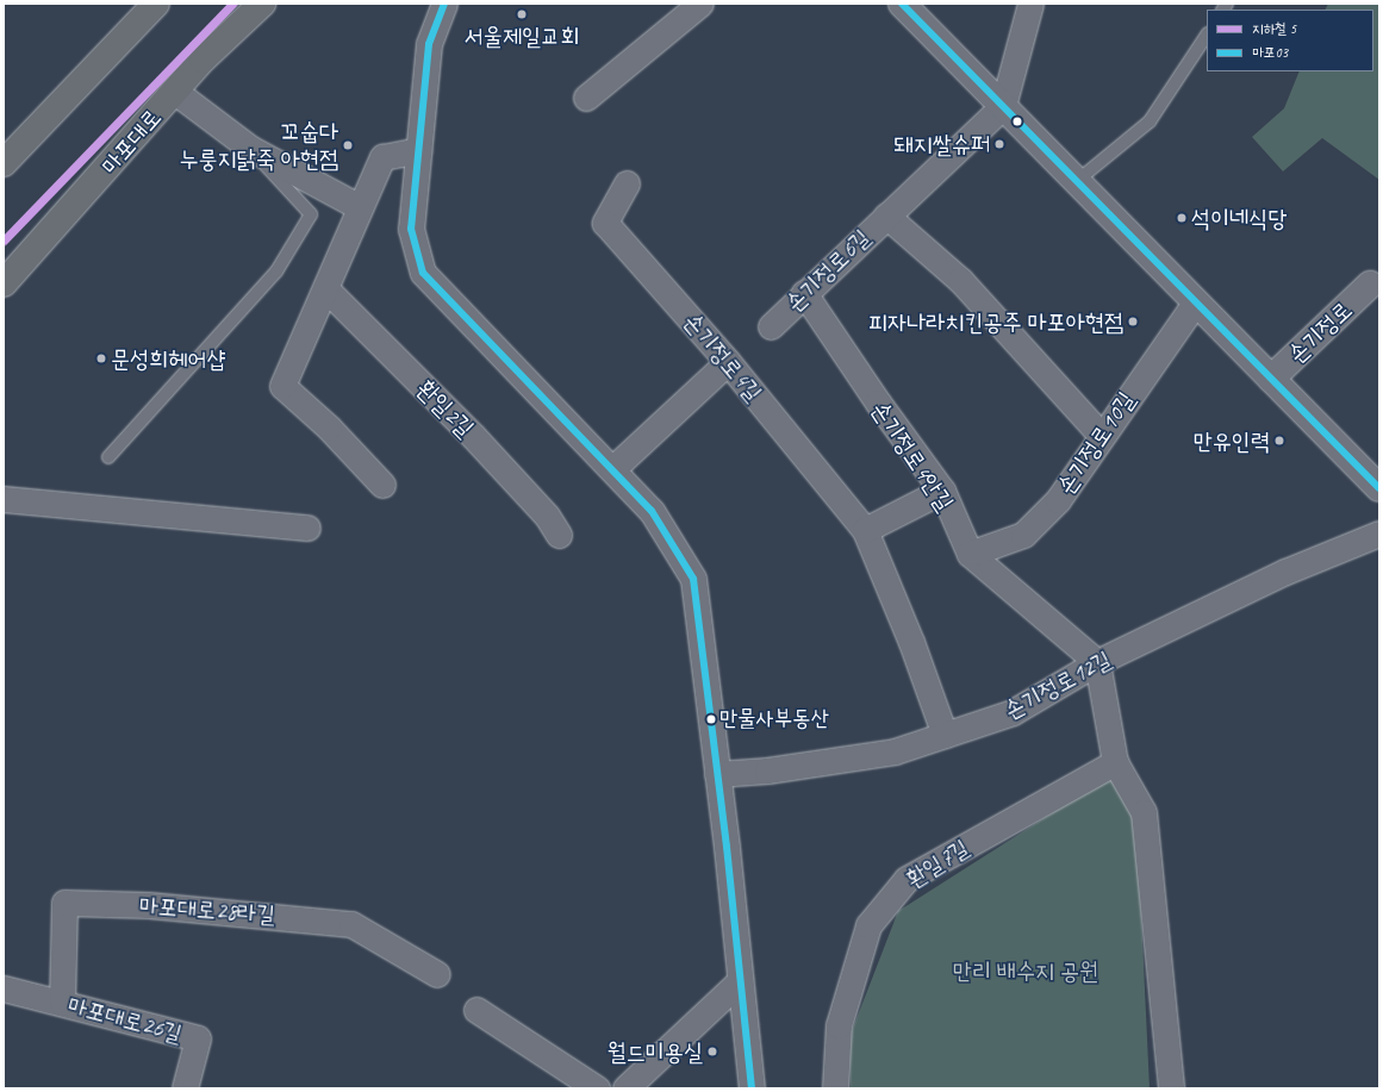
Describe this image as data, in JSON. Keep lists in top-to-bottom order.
{
  "streets": {
    "main road": ["마포대로"],
    "street": [
      "손기정로6길",
      "손기정로",
      "손기정로4길",
      "환일2길",
      "손기정로10길",
      "손기정로4안길",
      "손기정로12길",
      "환일7길",
      "마포대로28라길",
      "마포대로26길"
    ]
  },
  "crossings": [
    ["손기정로6길", "손기정로"],
    ["손기정로6길", "손기정로10길"],
    ["손기정로6길", "손기정로4안길"],
    ["손기정로", "손기정로10길"],
    ["손기정로4길", "손기정로12길"],
    ["손기정로10길", "손기정로4안길"],
    ["손기정로4안길", "손기정로12길"],
    ["마포대로28라길", "마포대로26길"]
  ],
  "parks": ["만리 배수지 공원"],
  "places": [
    "서울제일교회",
    "돼지쌀슈퍼",
    "꼬숩다 누룽지닭죽 아현점",
    "석이네식당",
    "피자나라치킨공주 마포아현점",
    "문성희헤어샵",
    "만유인력",
    "만물사부동산",
    "월드미용실"
  ],
  "lines": ["metro line 5", "transit line 마포03"],
  "legend": ["지하철 5", "마포03"]
}
